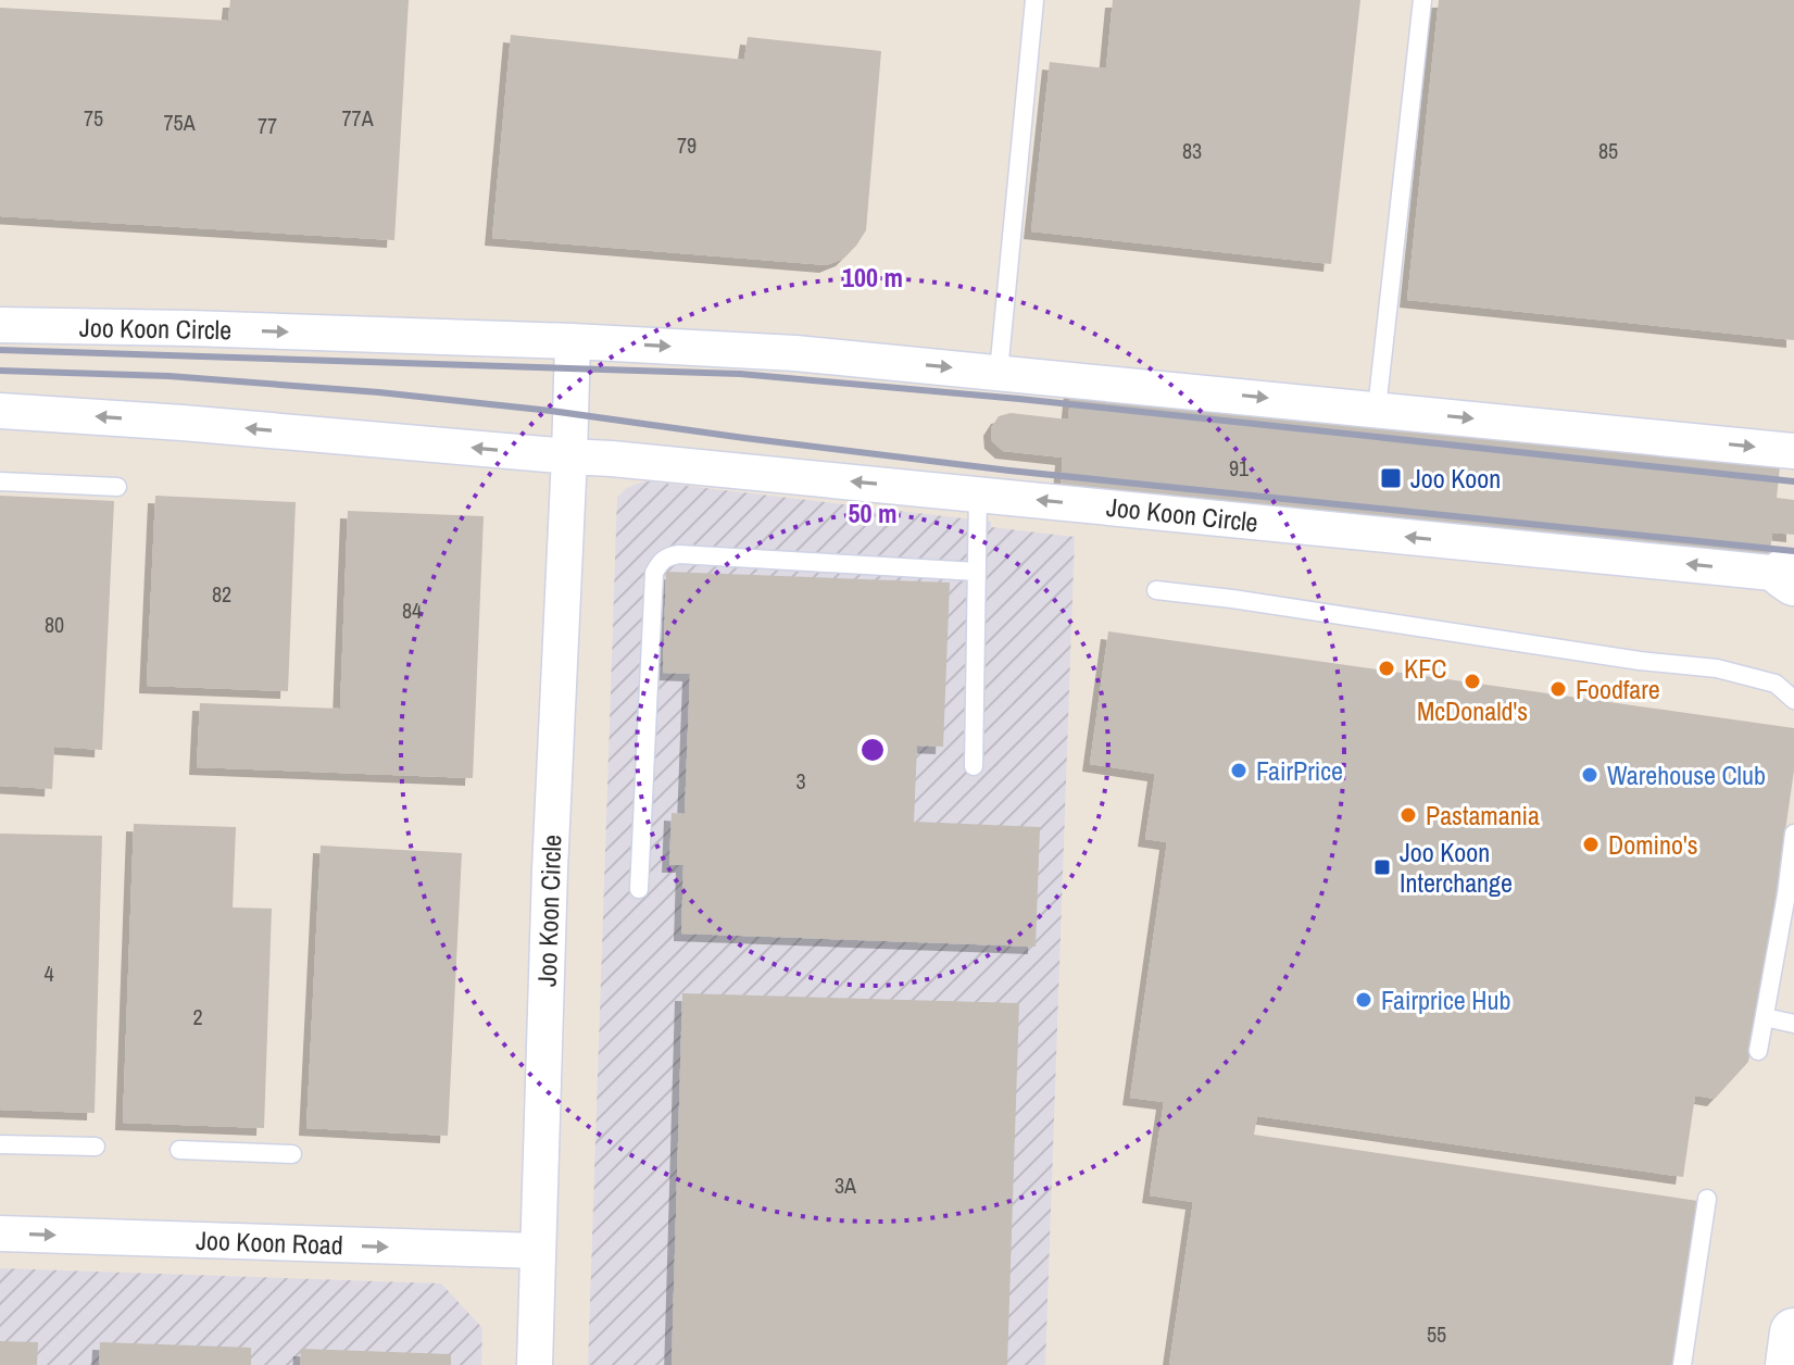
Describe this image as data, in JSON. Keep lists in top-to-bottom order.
{
  "streets": {
    "street": ["Joo Koon Circle", "Joo Koon Road"]
  },
  "crossings": [
    ["Joo Koon Circle", "Joo Koon Road"]
  ],
  "one_way": ["Joo Koon Road"],
  "places": {
    "transit": ["Joo Koon", "Joo Koon Interchange"],
    "other": [
      "KFC",
      "McDonald's",
      "Foodfare",
      "FairPrice",
      "Warehouse Club",
      "Pastamania",
      "Domino's",
      "Fairprice Hub"
    ]
  },
  "house_numbers": [
    "75",
    "77A",
    "75A",
    "77",
    "79",
    "83",
    "85",
    "91",
    "82",
    "84",
    "80",
    "3",
    "4",
    "2",
    "3A",
    "55"
  ],
  "rings": ["100 m", "50 m"]
}
